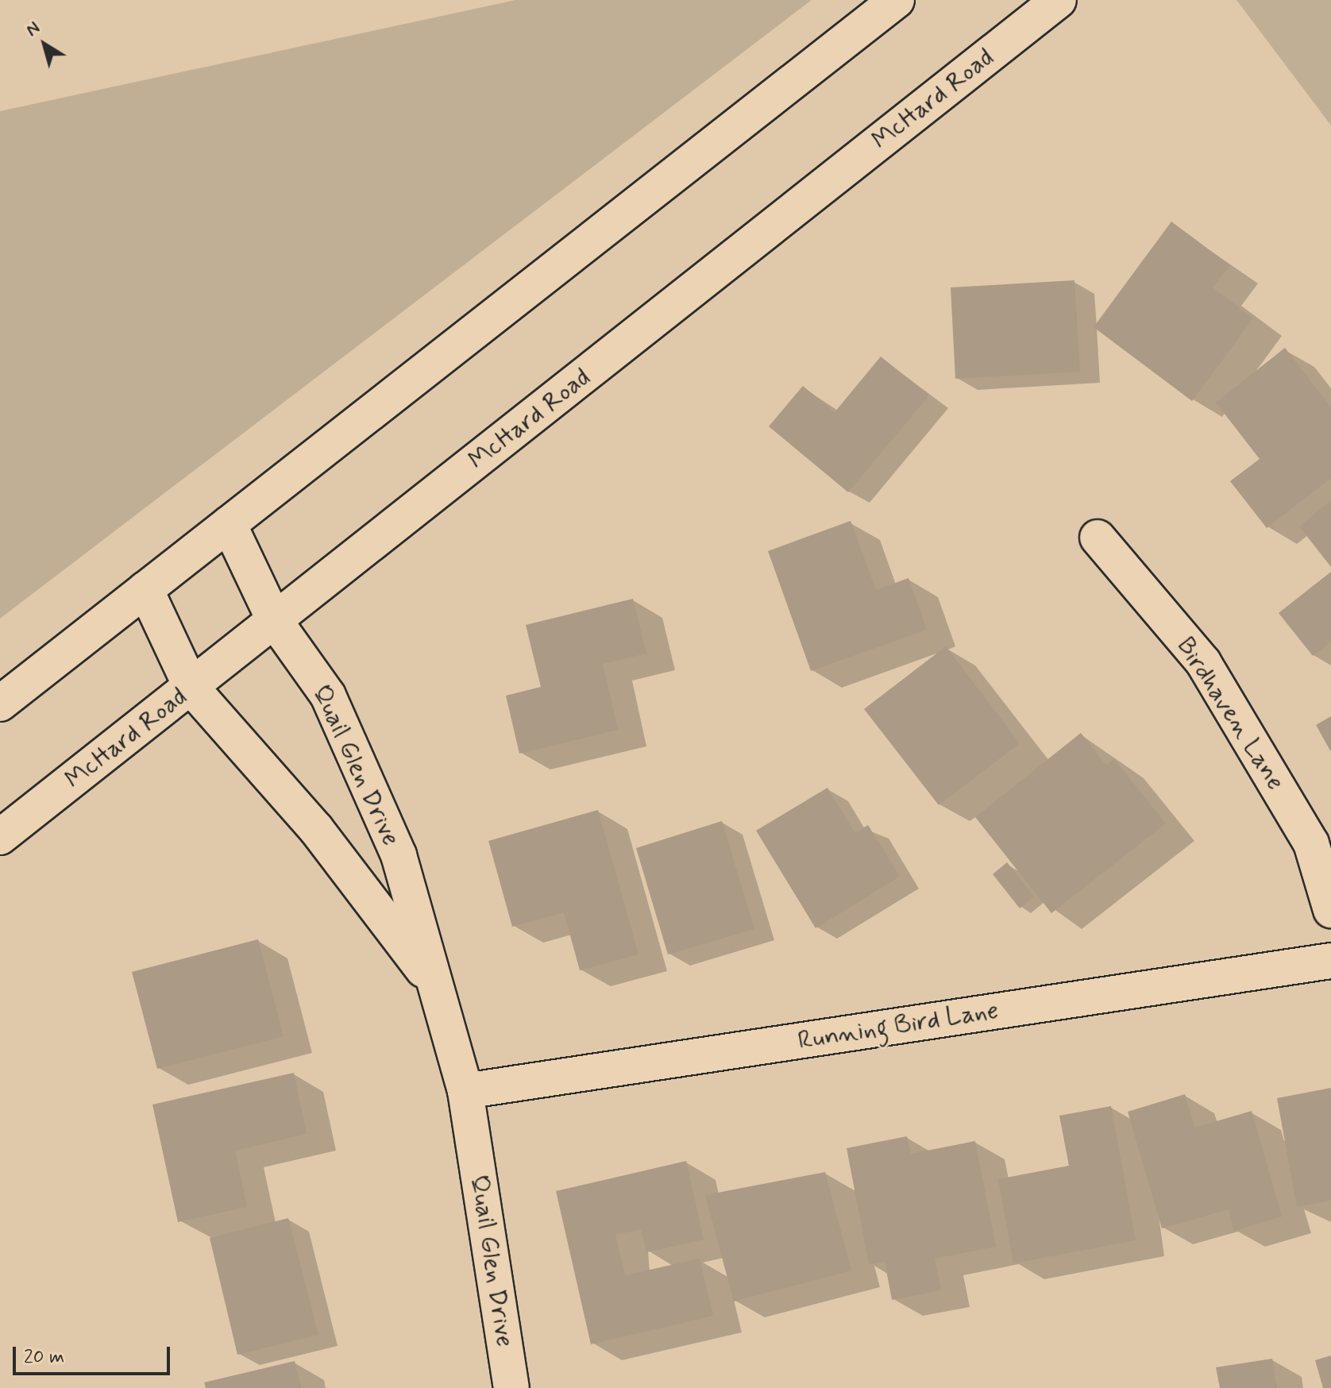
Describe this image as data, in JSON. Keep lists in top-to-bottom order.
{
  "streets": {
    "street": [
      "McHard Road",
      "Birdhaven Lane",
      "Quail Glen Drive",
      "Running Bird Lane"
    ]
  },
  "crossings": [
    ["McHard Road", "Quail Glen Drive"],
    ["Quail Glen Drive", "Running Bird Lane"]
  ],
  "scale_bar": "20 m",
  "north": "top left"
}
